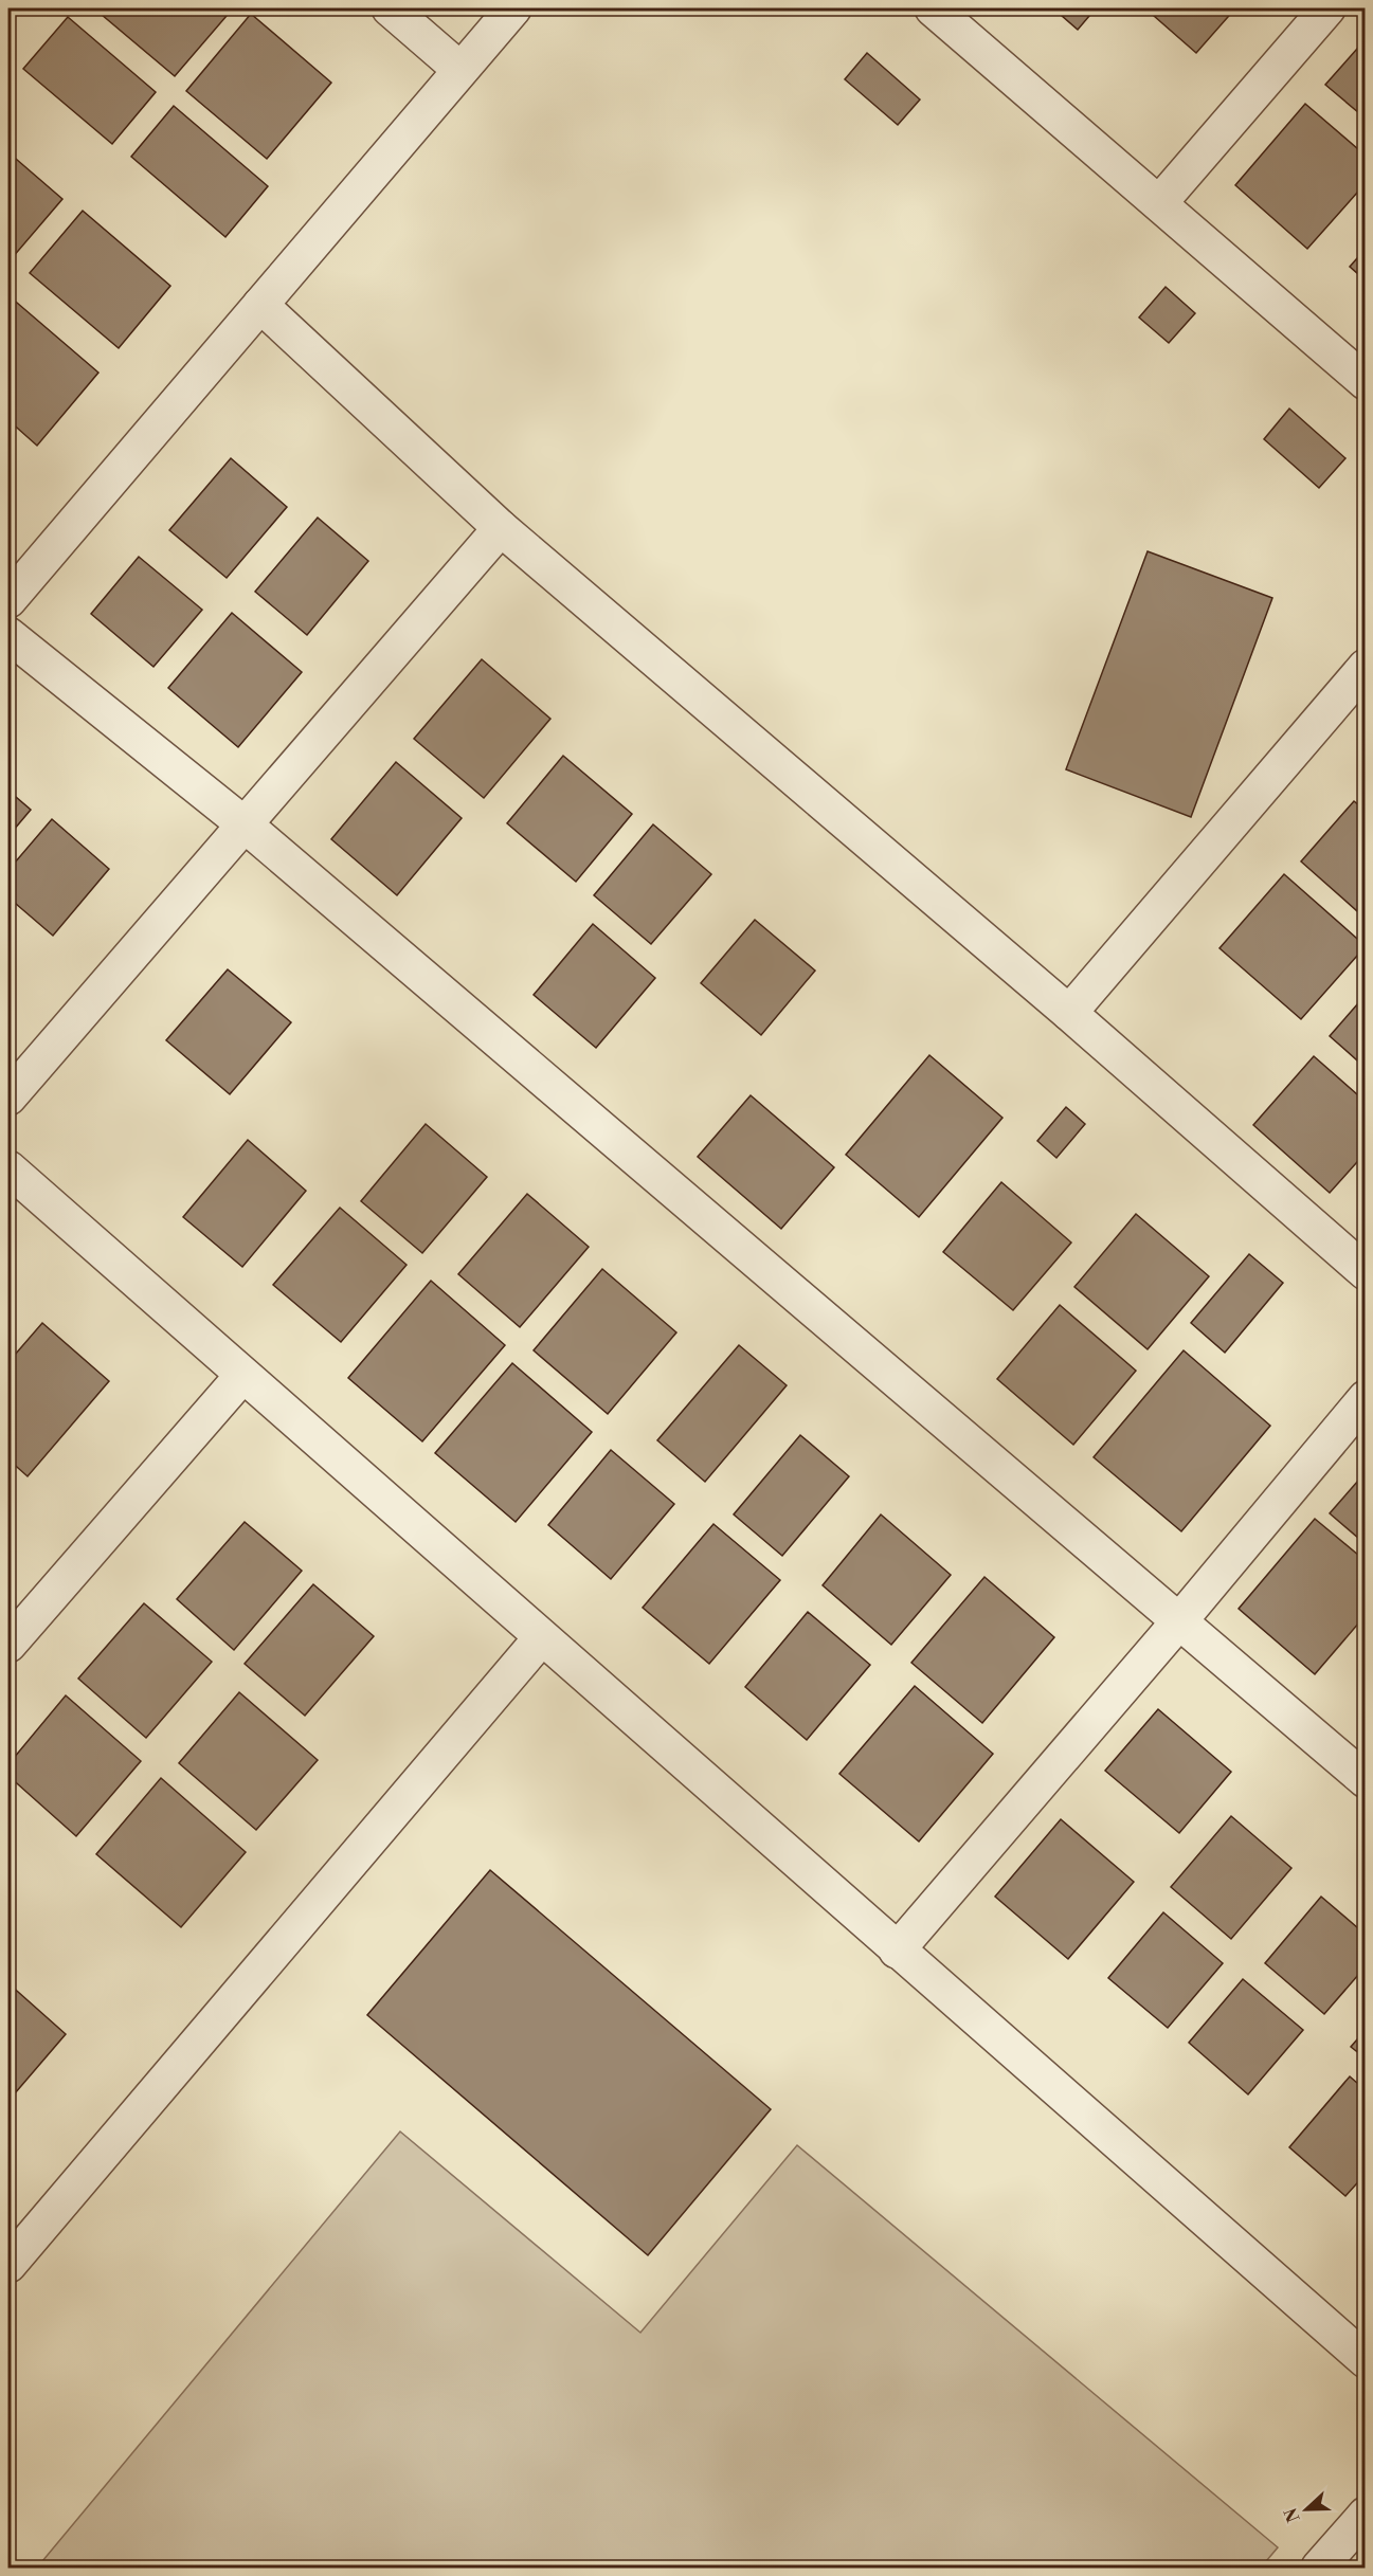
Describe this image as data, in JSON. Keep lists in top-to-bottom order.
{
  "north": "left"
}
